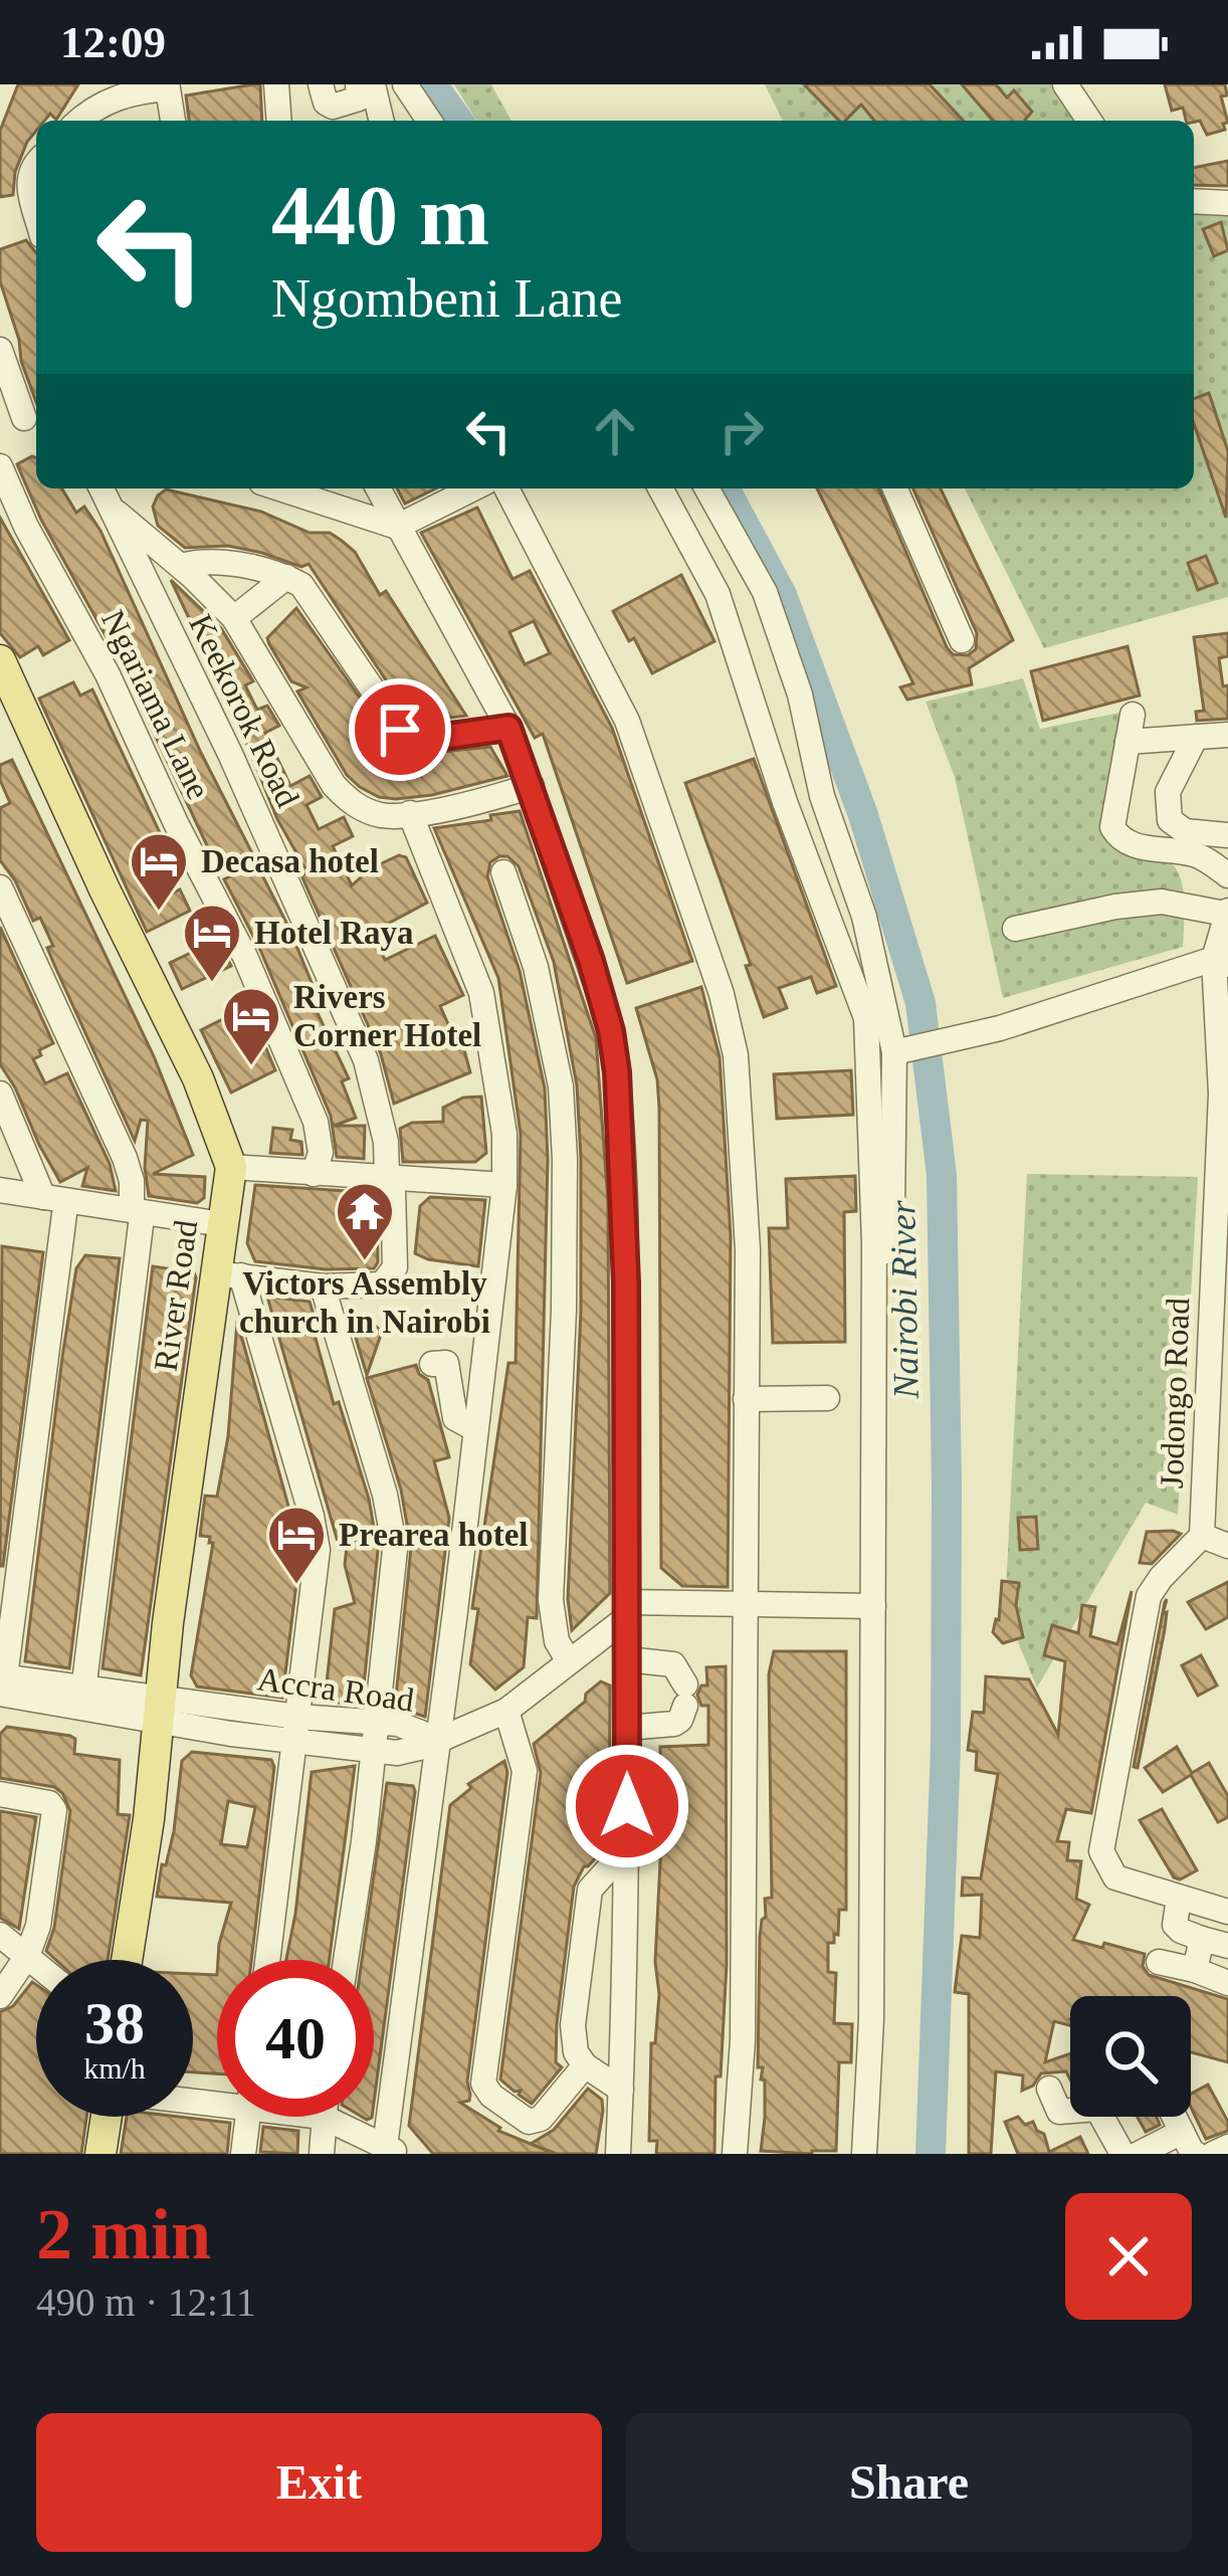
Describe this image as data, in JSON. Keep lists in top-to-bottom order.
{
  "streets": {
    "main road": ["River Road"],
    "street": [
      "Ngariama Lane",
      "Keekorok Road",
      "Jodongo Road",
      "Accra Road"
    ]
  },
  "crossings": [
    ["River Road", "Accra Road"]
  ],
  "water": ["Nairobi River"],
  "places": {
    "hotel": [
      "Decasa hotel",
      "Hotel Raya",
      "Rivers Corner Hotel",
      "Prearea hotel"
    ],
    "temple": ["Victors Assembly church in Nairobi"]
  },
  "page": {
    "status": "12:09",
    "turn": ["440 m", "Ngombeni Lane"],
    "speed": "38 km/h",
    "limit": "40",
    "heading": ["2 min", "490 m · 12:11"],
    "buttons": ["Exit", "Share"]
  }
}
